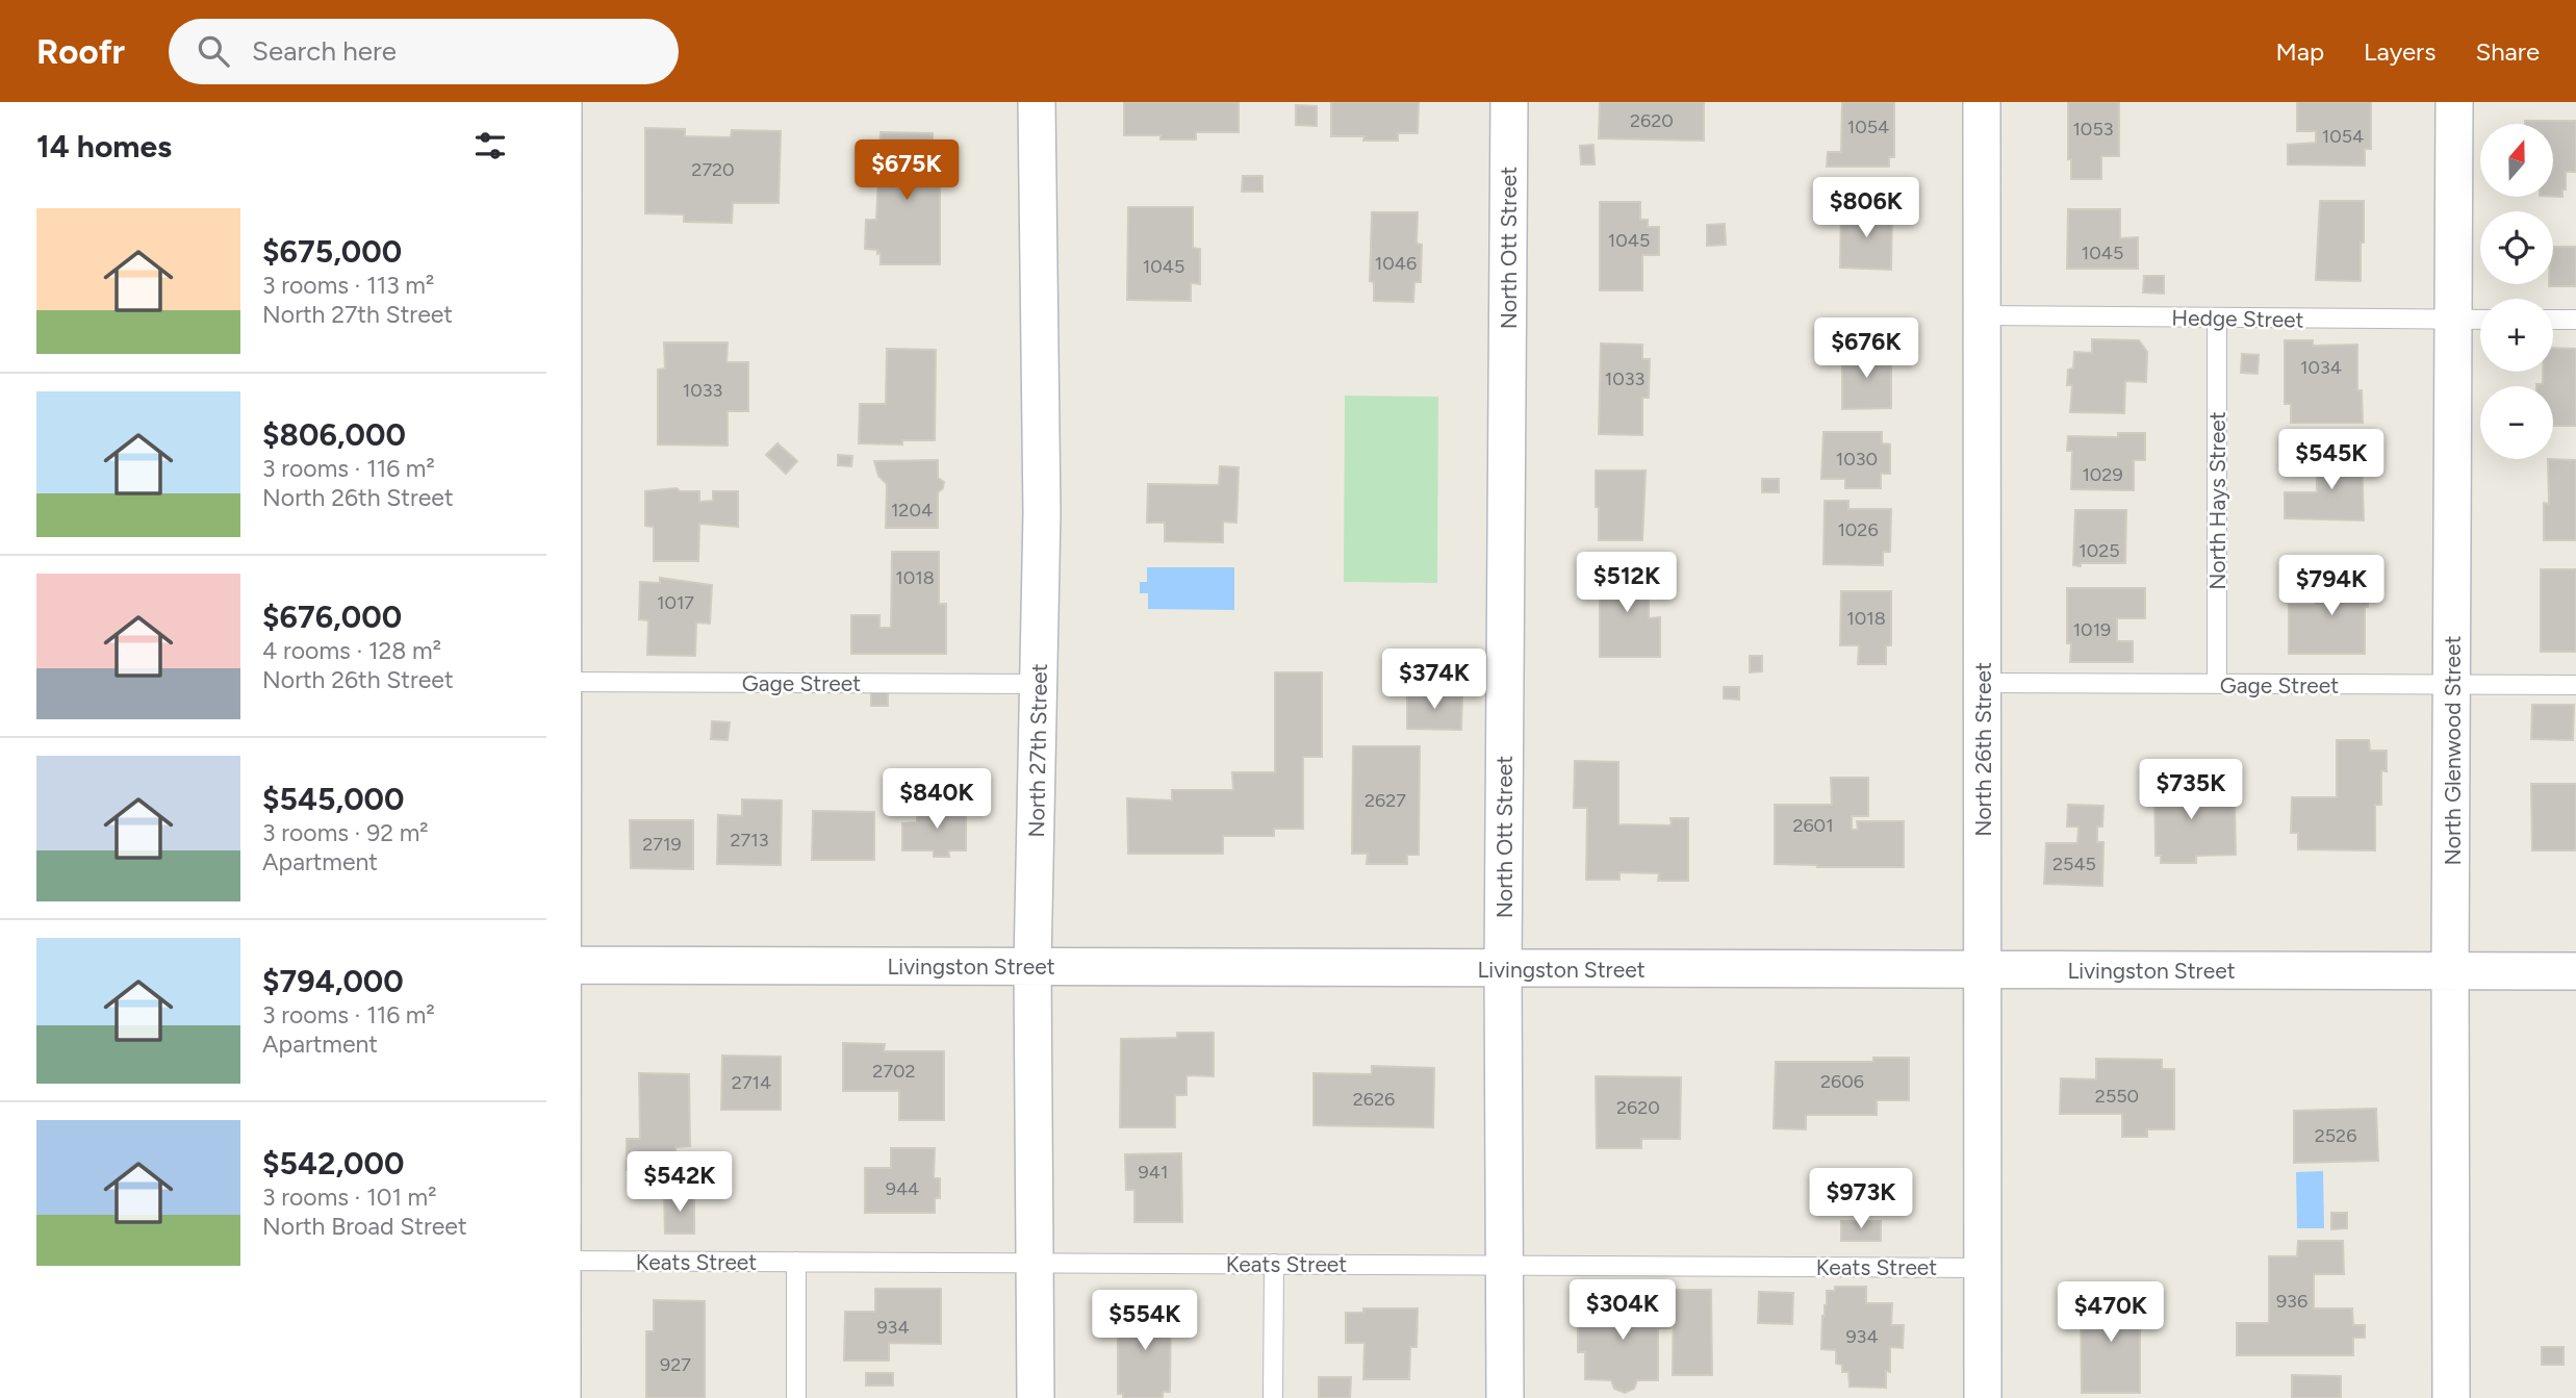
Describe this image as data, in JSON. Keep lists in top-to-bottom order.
{
  "streets": {
    "street": [
      "North Ott Street",
      "North 26th Street",
      "North 27th Street",
      "North Glenwood Street",
      "Livingston Street"
    ],
    "lane": [
      "Hedge Street",
      "North Hays Street",
      "Gage Street",
      "Keats Street"
    ]
  },
  "crossings": [
    ["North Ott Street", "Livingston Street"],
    ["North Ott Street", "Keats Street"],
    ["Hedge Street", "North Hays Street"],
    ["Hedge Street", "North 26th Street"],
    ["Hedge Street", "North Glenwood Street"],
    ["North Hays Street", "Gage Street"],
    ["Gage Street", "North 26th Street"],
    ["Gage Street", "North 27th Street"],
    ["Gage Street", "North Glenwood Street"],
    ["North 26th Street", "Livingston Street"],
    ["North 26th Street", "Keats Street"],
    ["North 27th Street", "Livingston Street"],
    ["North 27th Street", "Keats Street"],
    ["North Glenwood Street", "Livingston Street"]
  ],
  "house_numbers": [
    "2620",
    "1054",
    "1053",
    "1054",
    "2720",
    "1045",
    "1045",
    "1046",
    "1045",
    "1034",
    "1033",
    "1033",
    "1030",
    "1029",
    "1204",
    "1026",
    "1025",
    "1018",
    "1017",
    "1018",
    "1019",
    "2627",
    "2601",
    "2713",
    "2719",
    "2545",
    "2702",
    "2606",
    "2714",
    "2550",
    "2626",
    "2620",
    "2526",
    "941",
    "944",
    "936",
    "934",
    "934",
    "927"
  ],
  "north": "top",
  "page": {
    "header": "Roofr",
    "search": "Search here",
    "nav": ["Map", "Layers", "Share"],
    "heading": "14 homes",
    "map_buttons": ["+", "−"],
    "price": [
      "$675K",
      "$806K",
      "$676K",
      "$545K",
      "$512K",
      "$794K",
      "$374K",
      "$735K",
      "$840K",
      "$542K",
      "$973K",
      "$304K",
      "$470K",
      "$554K"
    ],
    "list": [
      {
        "name": "$675,000",
        "note": "3 rooms · 113 m² · North 27th Street"
      },
      {
        "name": "$806,000",
        "note": "3 rooms · 116 m² · North 26th Street"
      },
      {
        "name": "$676,000",
        "note": "4 rooms · 128 m² · North 26th Street"
      },
      {
        "name": "$545,000",
        "note": "3 rooms · 92 m² · Apartment"
      },
      {
        "name": "$794,000",
        "note": "3 rooms · 116 m² · Apartment"
      },
      {
        "name": "$542,000",
        "note": "3 rooms · 101 m² · North Broad Street"
      }
    ]
  }
}
